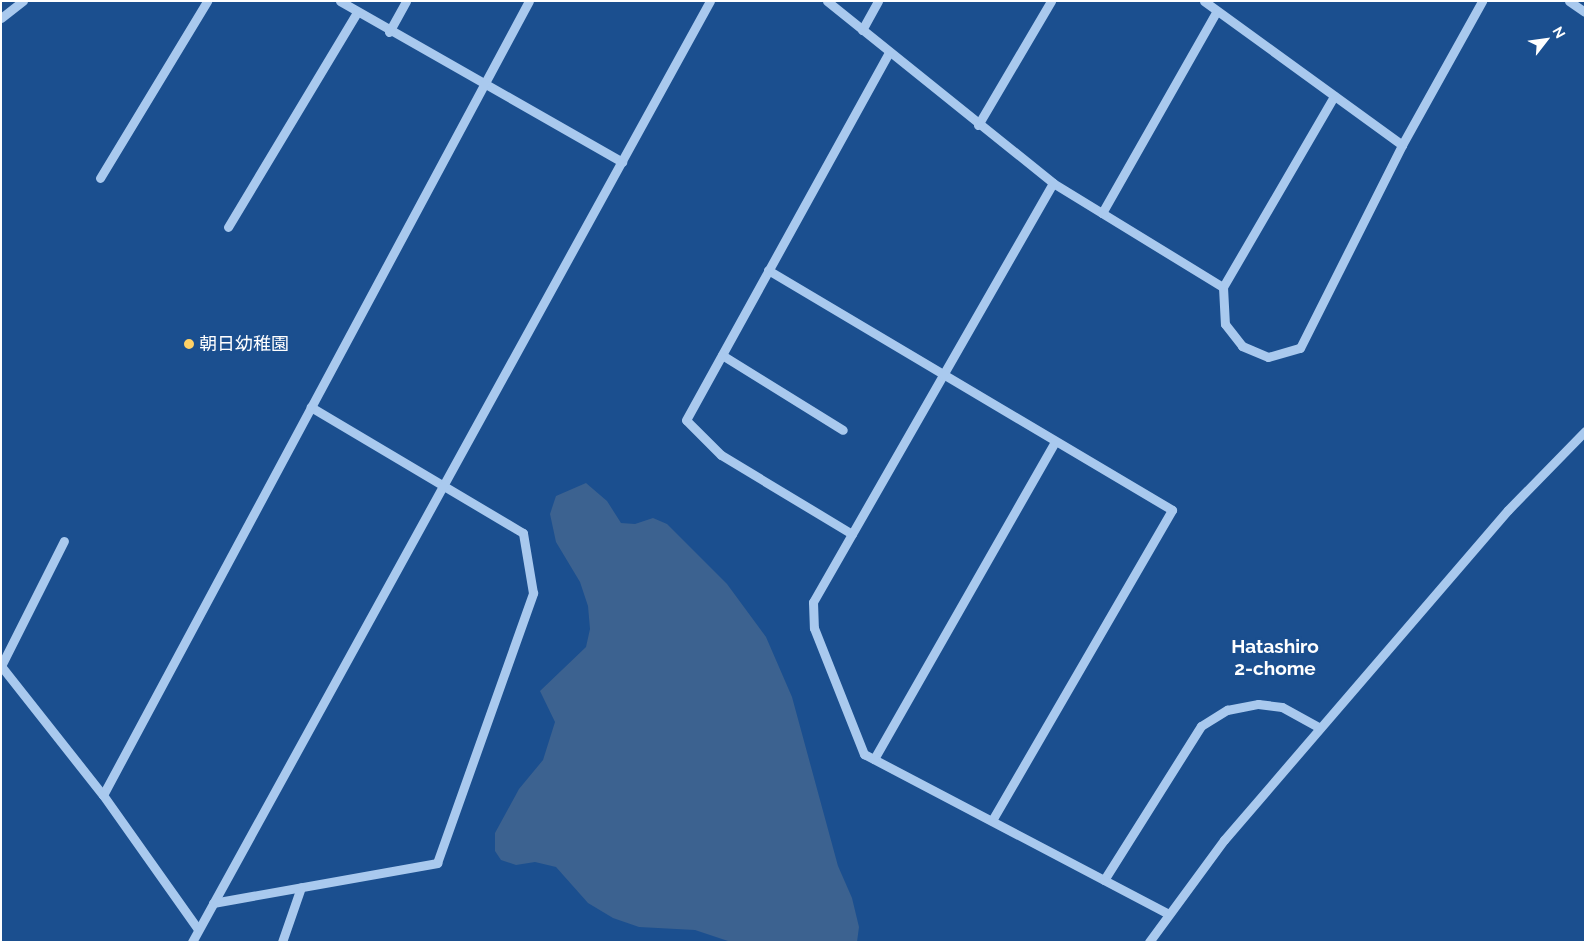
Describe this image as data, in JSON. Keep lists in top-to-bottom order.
{
  "districts": ["Hatashiro 2-chome"],
  "places": ["朝日幼稚園"],
  "north": "top right"
}
